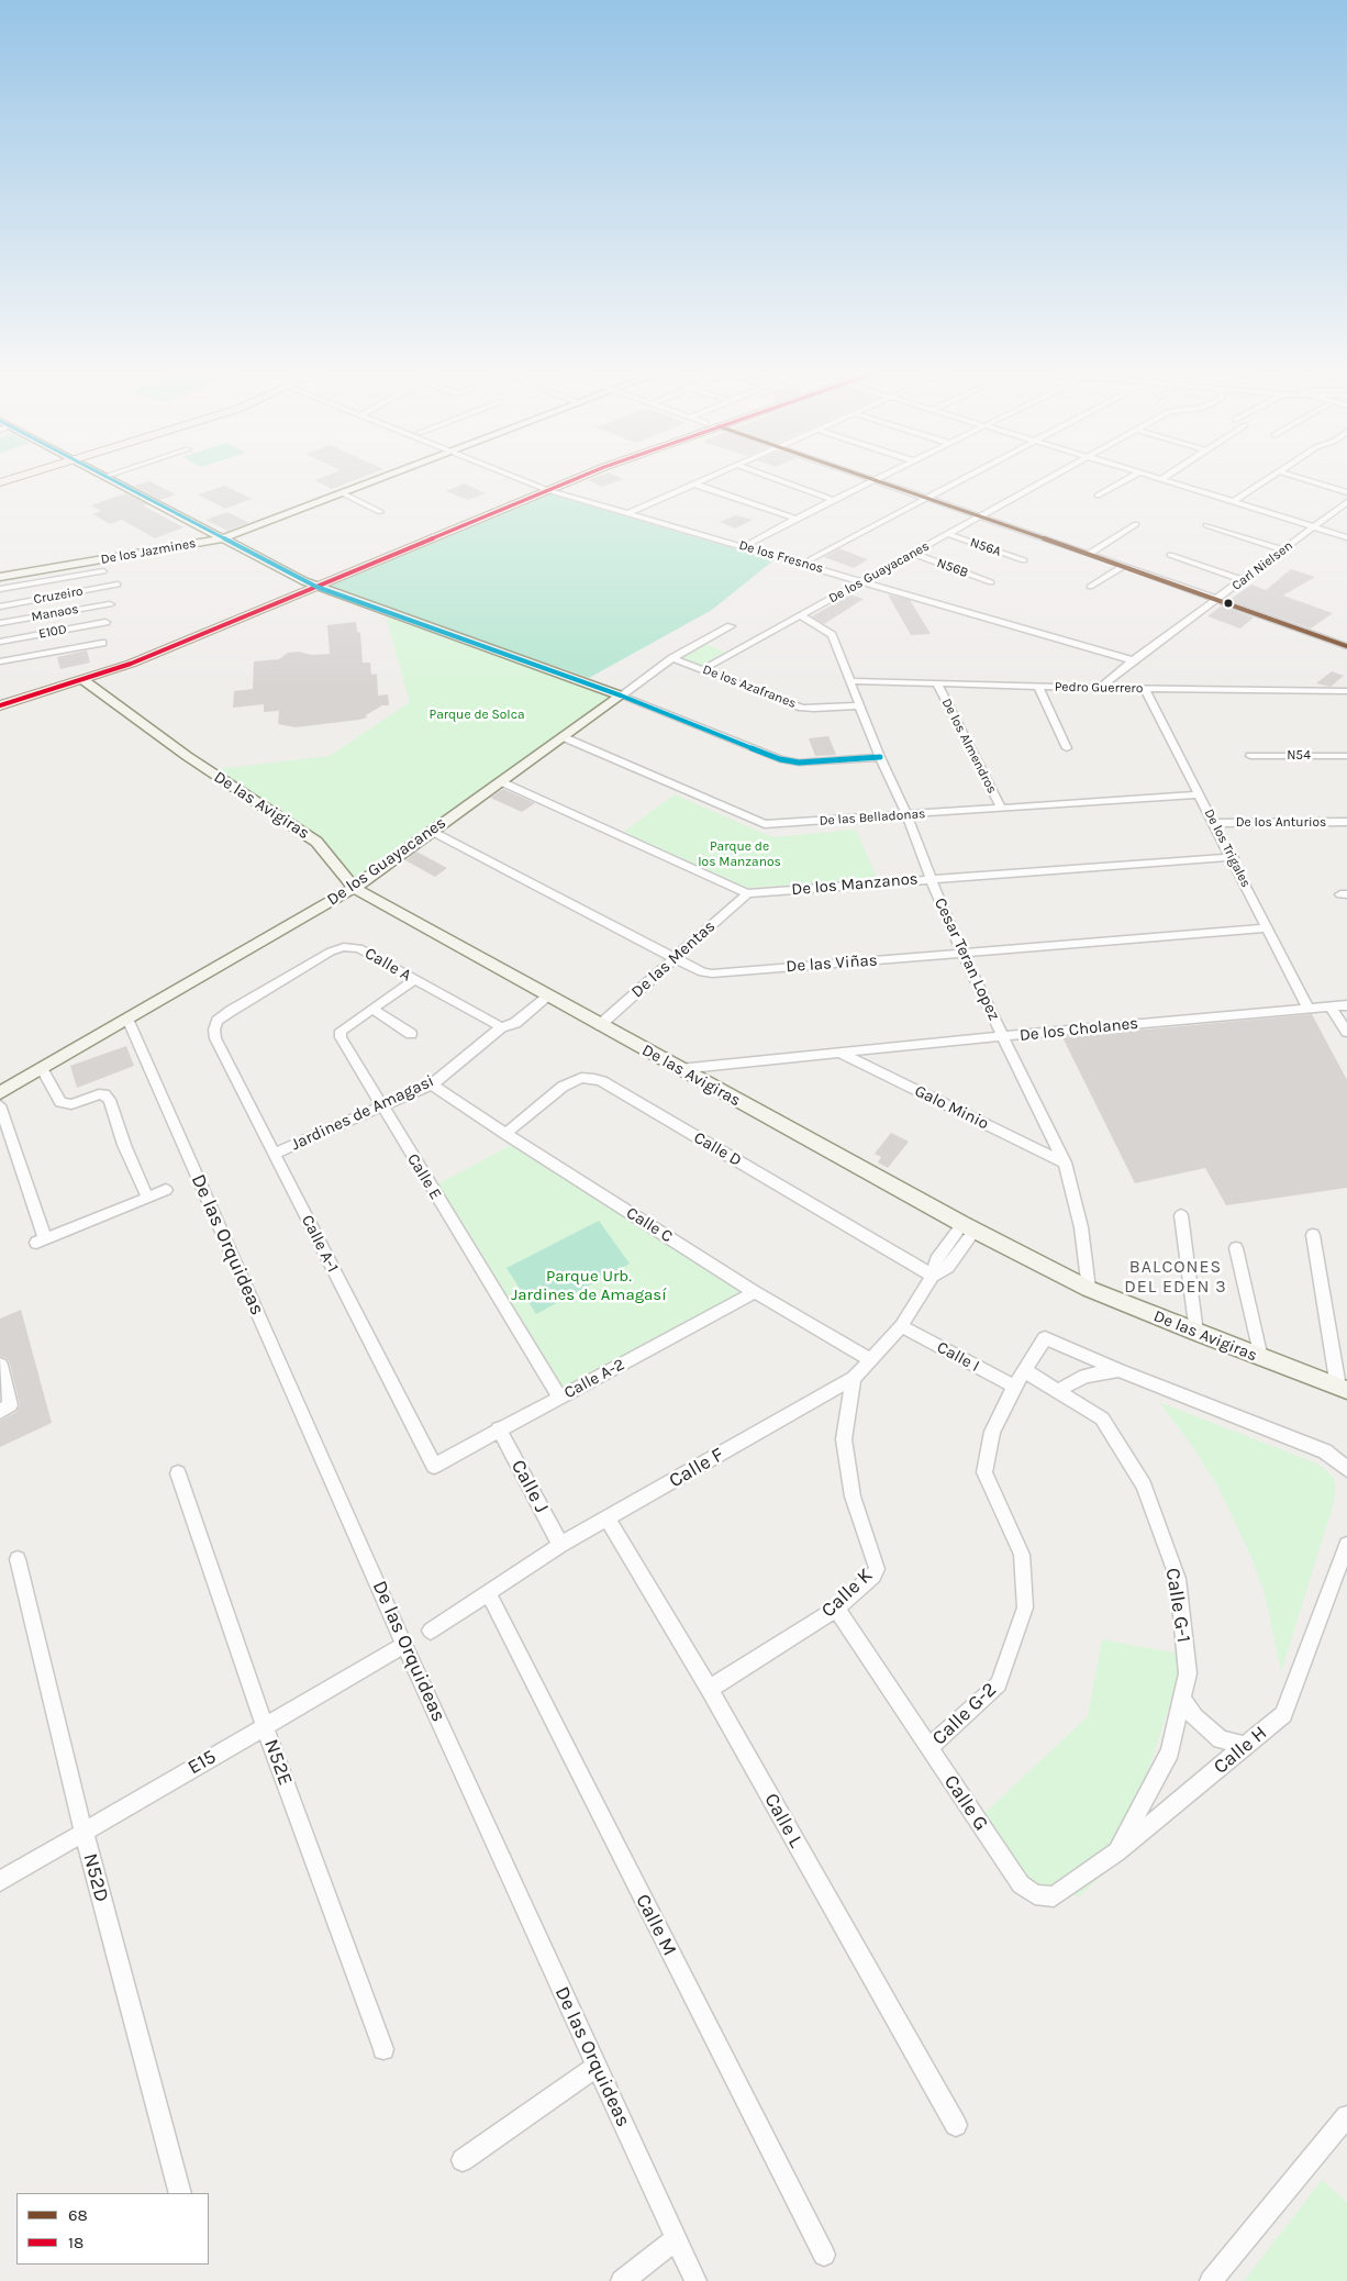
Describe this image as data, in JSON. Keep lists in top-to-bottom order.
{
  "streets": {
    "street": [
      "N56A",
      "De los Jazmines",
      "De los Fresnos",
      "Carl Nielsen",
      "N56B",
      "De los Guayacanes",
      "Cruzeiro",
      "Manaos",
      "E10D",
      "De los Azafranes",
      "Pedro Guerrero",
      "De los Almendros",
      "N54",
      "De las Avigiras",
      "De las Belladonas",
      "De los Anturios",
      "De los Trigales",
      "De los Manzanos",
      "De las Mentas",
      "Cesar Teran Lopez",
      "De las Viñas",
      "Calle A",
      "De los Cholanes",
      "Galo Minio",
      "Jardines de Amagasi",
      "Calle D",
      "Calle E",
      "Calle C",
      "Calle A-1",
      "De las Orquideas",
      "Calle I",
      "Calle A-2",
      "Calle F",
      "Calle J",
      "Calle K",
      "Calle G-1",
      "Calle G-2",
      "Calle H",
      "E15",
      "N52E",
      "Calle G",
      "Calle L",
      "N52D",
      "Calle M"
    ]
  },
  "crossings": [
    ["N56A", "De los Guayacanes"],
    ["De los Fresnos", "Carl Nielsen"],
    ["De los Fresnos", "De los Guayacanes"],
    ["Carl Nielsen", "Pedro Guerrero"],
    ["N56B", "De los Guayacanes"],
    ["De los Guayacanes", "De los Azafranes"],
    ["De los Guayacanes", "De las Avigiras"],
    ["De los Guayacanes", "De las Belladonas"],
    ["De los Guayacanes", "De los Manzanos"],
    ["De los Guayacanes", "Cesar Teran Lopez"],
    ["De los Guayacanes", "De las Viñas"],
    ["De los Guayacanes", "De las Orquideas"],
    ["De los Azafranes", "Cesar Teran Lopez"],
    ["Pedro Guerrero", "De los Almendros"],
    ["Pedro Guerrero", "De los Trigales"],
    ["Pedro Guerrero", "Cesar Teran Lopez"],
    ["De los Almendros", "De las Belladonas"],
    ["De las Avigiras", "De las Mentas"],
    ["De las Avigiras", "Cesar Teran Lopez"],
    ["De las Avigiras", "De los Cholanes"],
    ["De las Avigiras", "Jardines de Amagasi"],
    ["De las Avigiras", "Calle F"],
    ["De las Belladonas", "De los Trigales"],
    ["De las Belladonas", "Cesar Teran Lopez"],
    ["De los Anturios", "De los Trigales"],
    ["De los Trigales", "De los Manzanos"],
    ["De los Trigales", "De las Viñas"],
    ["De los Trigales", "De los Cholanes"],
    ["De los Manzanos", "De las Mentas"],
    ["De los Manzanos", "Cesar Teran Lopez"],
    ["De las Mentas", "De las Viñas"],
    ["Cesar Teran Lopez", "De las Viñas"],
    ["Cesar Teran Lopez", "De los Cholanes"],
    ["Cesar Teran Lopez", "Galo Minio"],
    ["Calle A", "Jardines de Amagasi"],
    ["Calle A", "Calle E"],
    ["Calle A", "Calle A-1"],
    ["De los Cholanes", "Galo Minio"],
    ["Jardines de Amagasi", "Calle E"],
    ["Jardines de Amagasi", "Calle C"],
    ["Jardines de Amagasi", "Calle A-1"],
    ["Calle D", "Calle C"],
    ["Calle D", "Calle F"],
    ["Calle E", "Calle A-2"],
    ["Calle C", "Calle A-2"],
    ["Calle C", "Calle F"],
    ["Calle A-1", "Calle A-2"],
    ["De las Orquideas", "E15"],
    ["Calle I", "Calle F"],
    ["Calle I", "Calle G-2"],
    ["Calle A-2", "Calle J"],
    ["Calle F", "Calle J"],
    ["Calle F", "Calle K"],
    ["Calle F", "Calle L"],
    ["Calle F", "Calle M"],
    ["Calle K", "Calle G"],
    ["Calle K", "Calle L"],
    ["Calle G-1", "Calle G-2"],
    ["Calle G-1", "Calle H"],
    ["Calle G-2", "Calle G"],
    ["Calle H", "Calle G"],
    ["E15", "N52E"],
    ["E15", "N52D"]
  ],
  "districts": ["BALCONES DEL EDEN 3"],
  "parks": ["Parque de Solca", "Parque de los Manzanos", "Parque Urb. Jardines de Amagasí"],
  "lines": ["transit line 68", "transit line 18"],
  "legend": ["68", "18"]
}
